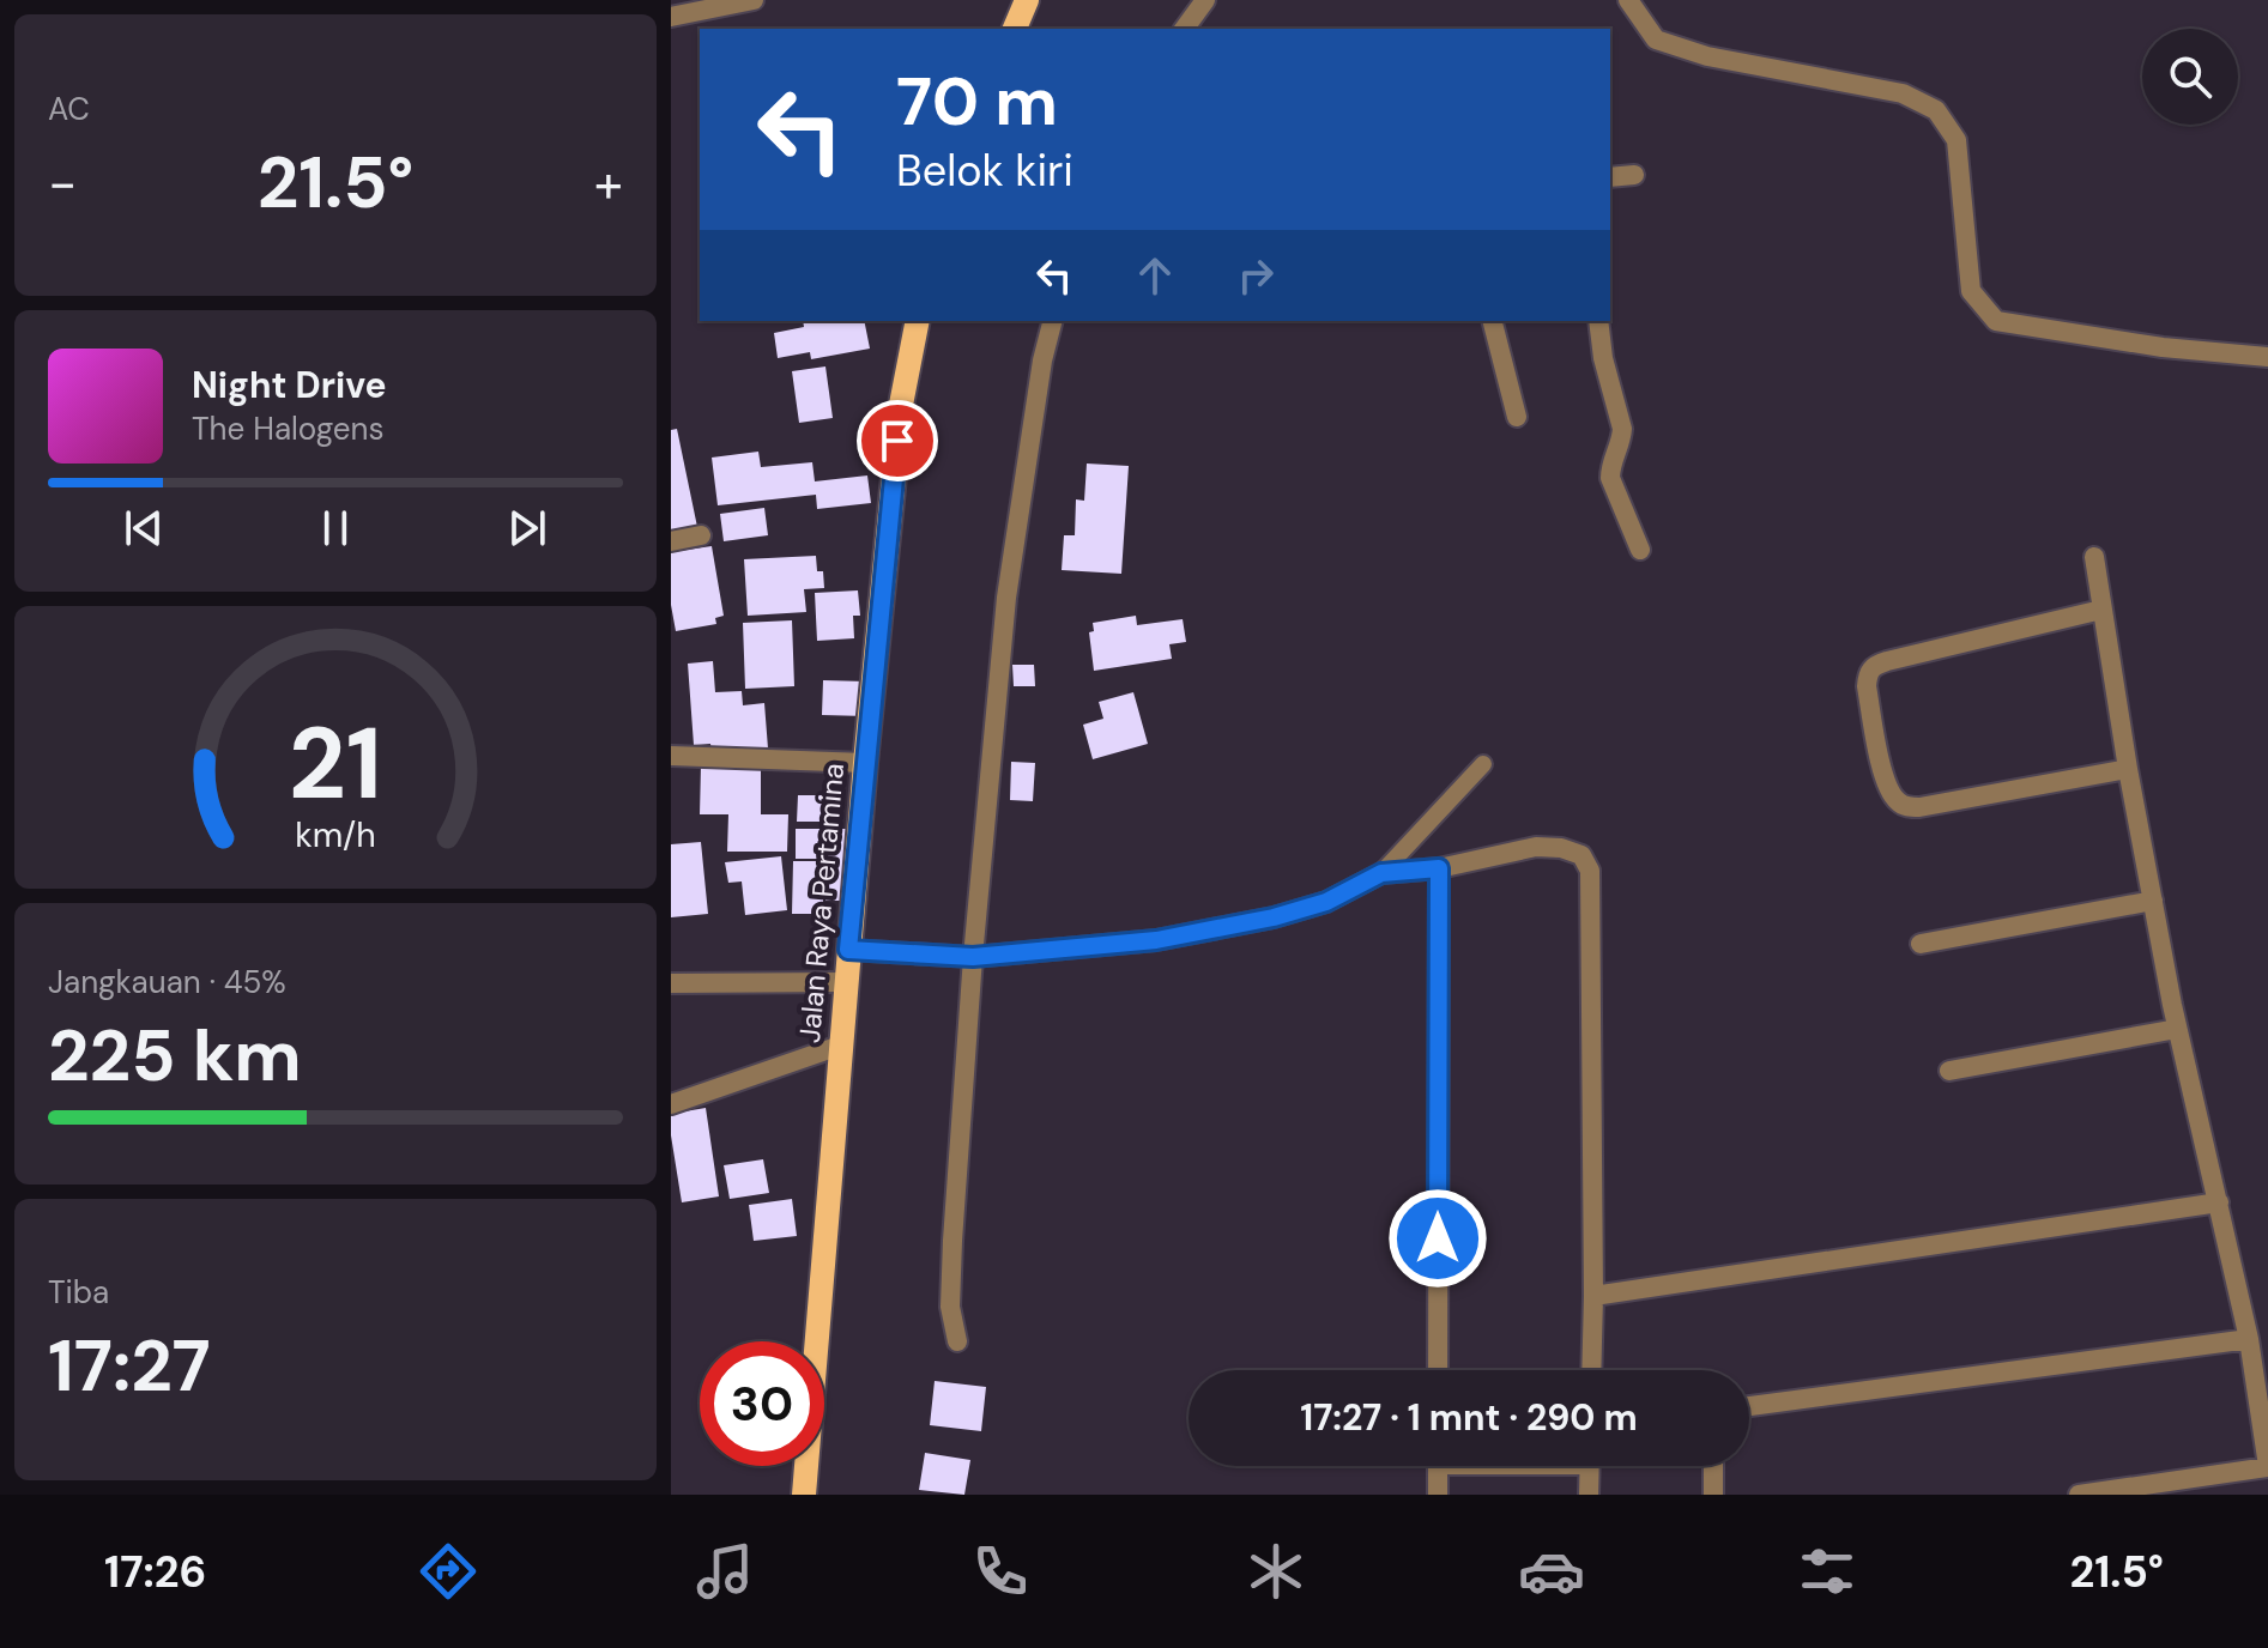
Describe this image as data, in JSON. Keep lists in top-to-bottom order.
{
  "streets": {
    "main road": ["Jalan Raya Pertamina"]
  },
  "page": {
    "tile": [
      "AC",
      ["Jangkauan · 45%", "225 km"],
      ["Tiba", "17:27"]
    ],
    "turn": ["70 m", "Belok kiri"],
    "heat": ["−", "21.5°", "+"],
    "song": ["Night Drive", "The Halogens"],
    "limit": "30",
    "trip": "17:27 · 1 mnt · 290 m",
    "tabs": ["17:26", "21.5°"],
    "gauge": ["21", "km/h"]
  }
}
